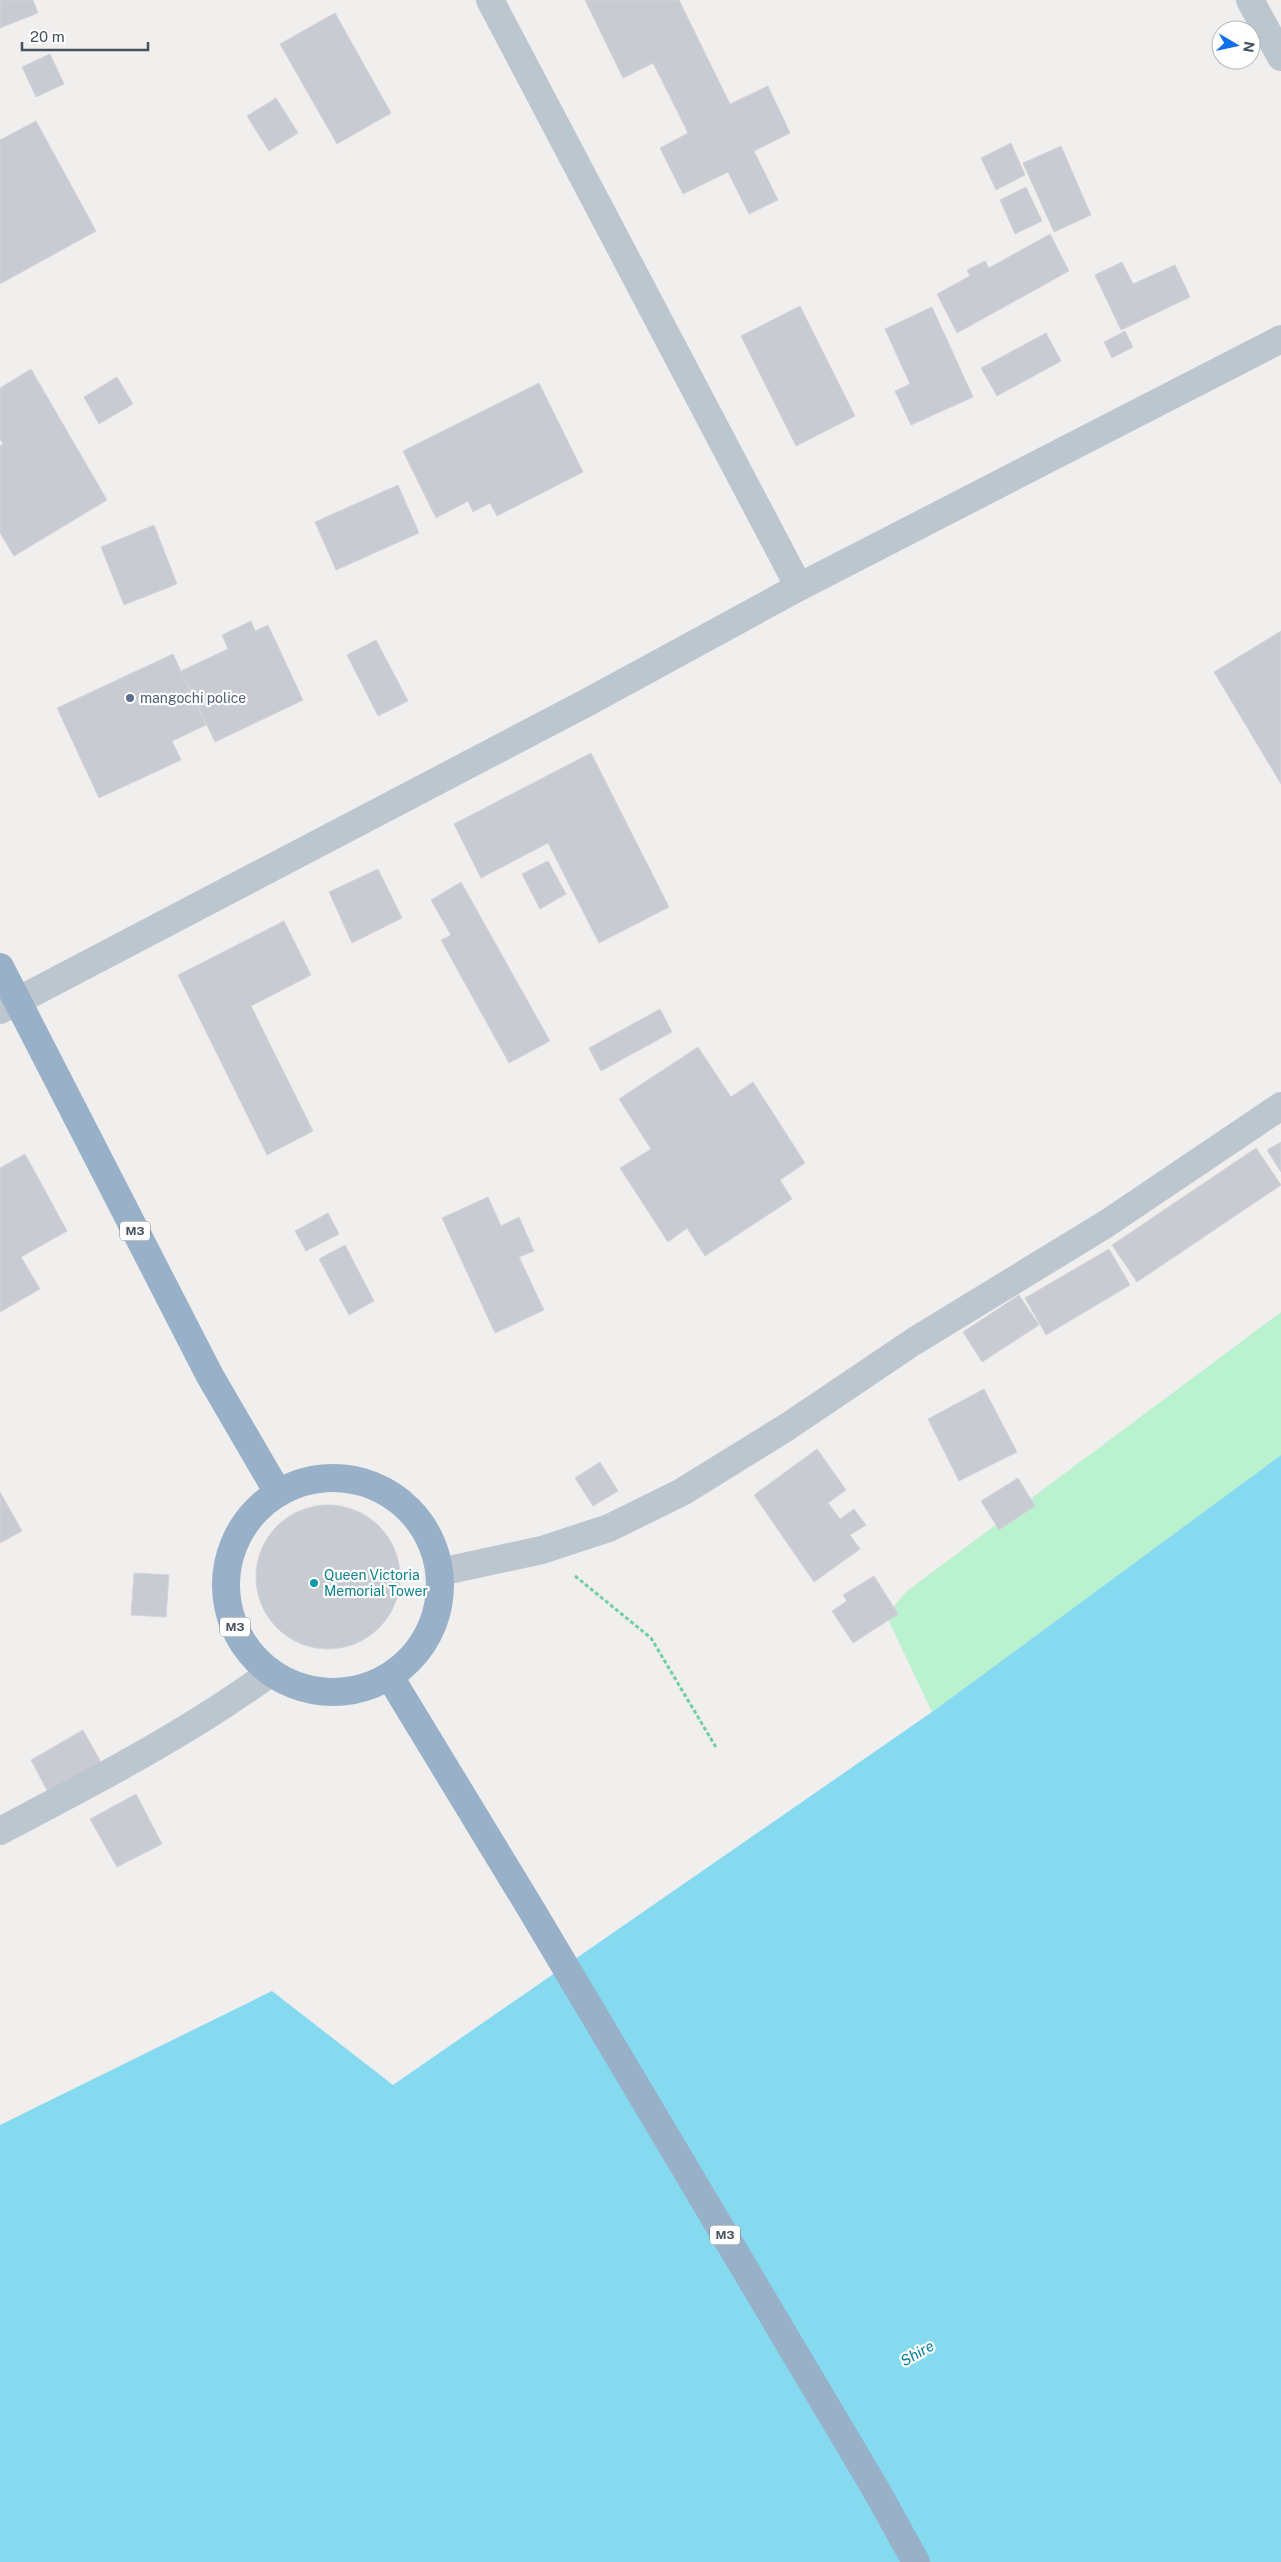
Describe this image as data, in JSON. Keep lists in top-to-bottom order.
{
  "streets": {
    "highway": ["M3"]
  },
  "water": ["Shire"],
  "places": ["mangochi police", "Queen Victoria Memorial Tower"],
  "scale_bar": "20 m",
  "north": "right"
}
